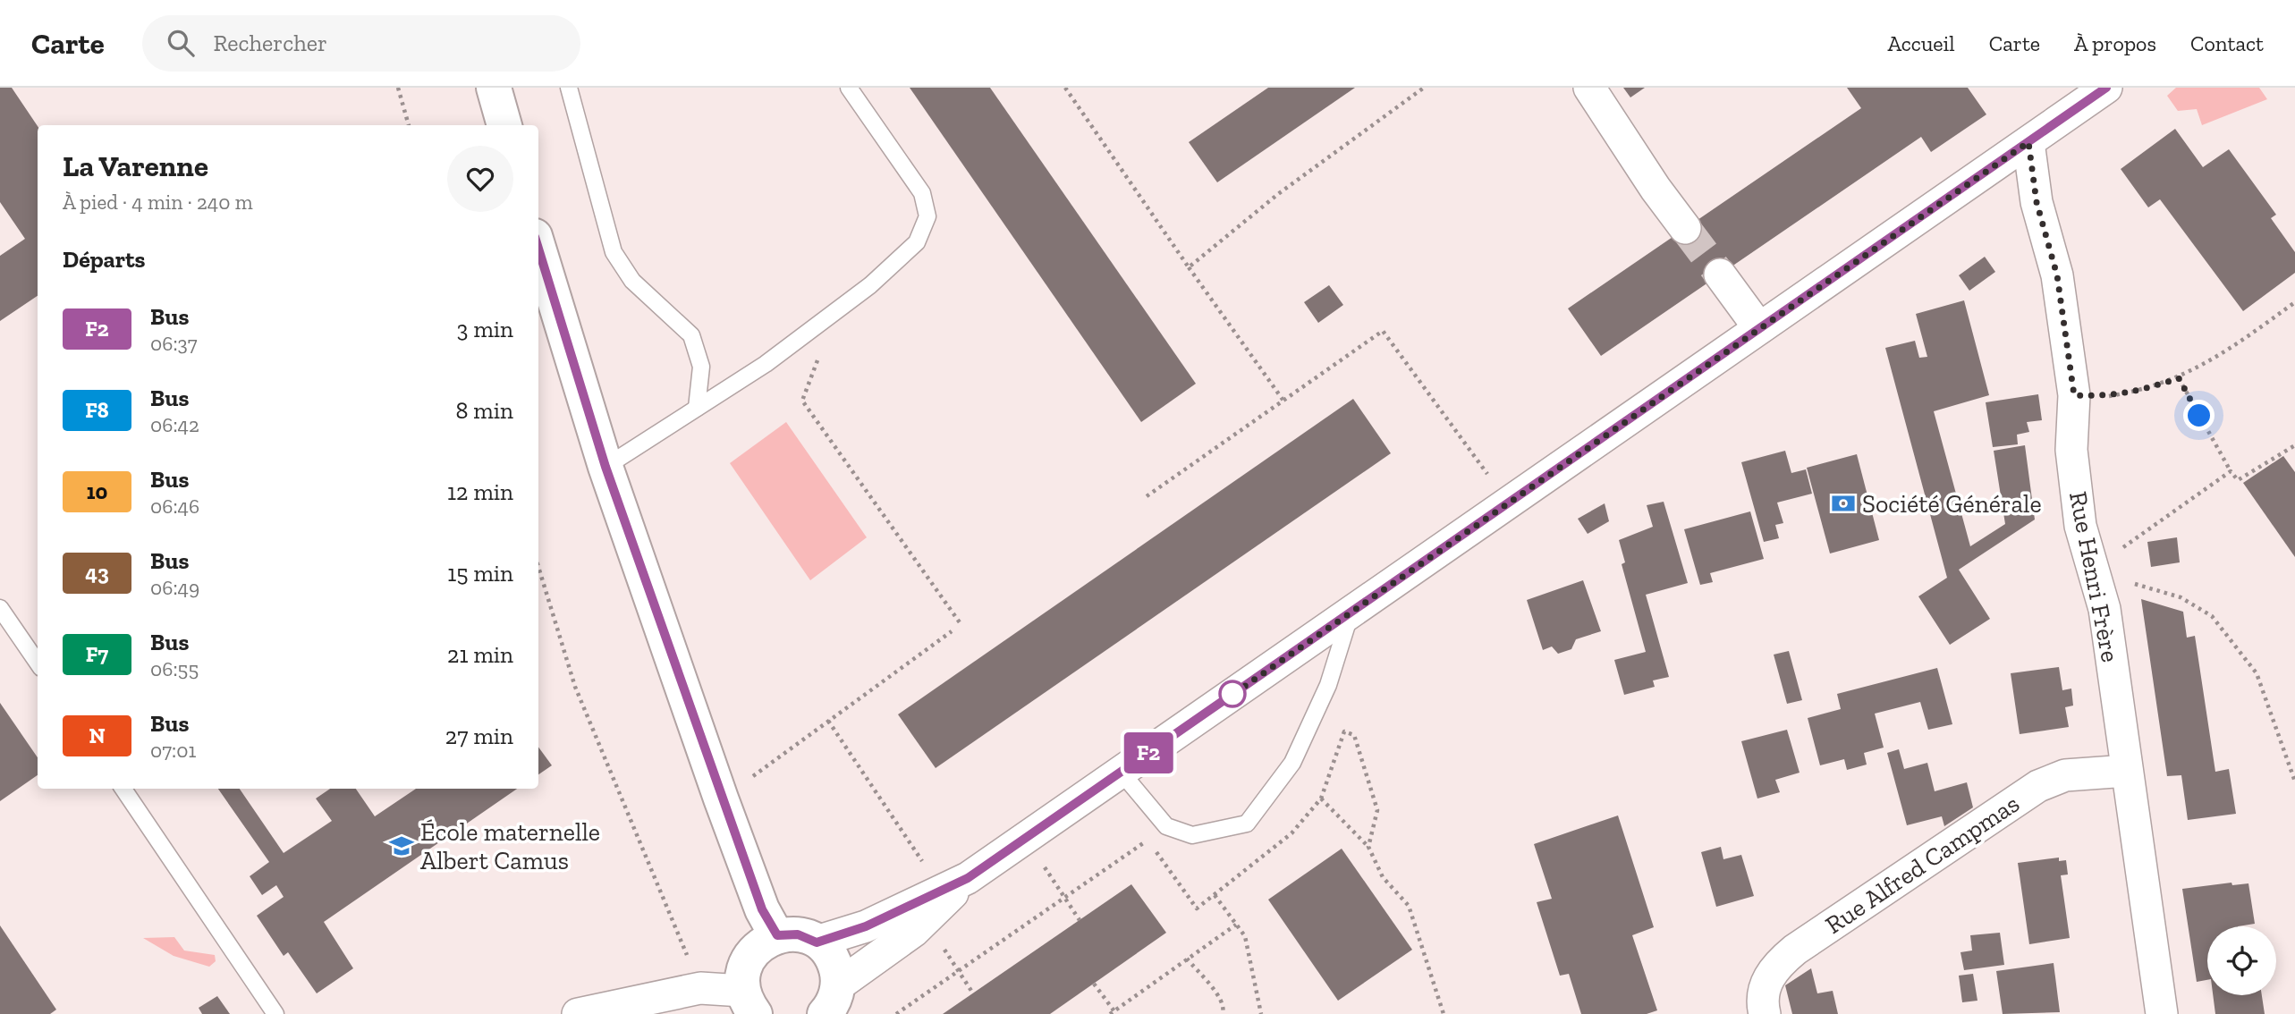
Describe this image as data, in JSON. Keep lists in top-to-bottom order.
{
  "streets": {
    "street": ["Rue Henri Frère", "Rue Alfred Campmas"]
  },
  "crossings": [
    ["Rue Henri Frère", "Rue Alfred Campmas"]
  ],
  "places": {
    "bank": ["Société Générale"],
    "school or university": ["École maternelle Albert Camus"]
  },
  "lines": ["bus line F2"],
  "page": {
    "header": "Carte",
    "search": "Rechercher",
    "nav": [
      "Accueil",
      "Carte",
      "À propos",
      "Contact"
    ],
    "on_map": "F2",
    "heading": [
      ["La Varenne", "À pied · 4 min · 240 m"],
      "Départs"
    ],
    "list": [
      {
        "mark": "F2",
        "name": "Bus",
        "note": "06:37",
        "value": "3 min"
      },
      {
        "mark": "F8",
        "name": "Bus",
        "note": "06:42",
        "value": "8 min"
      },
      {
        "mark": "10",
        "name": "Bus",
        "note": "06:46",
        "value": "12 min"
      },
      {
        "mark": "43",
        "name": "Bus",
        "note": "06:49",
        "value": "15 min"
      },
      {
        "mark": "F7",
        "name": "Bus",
        "note": "06:55",
        "value": "21 min"
      },
      {
        "mark": "N",
        "name": "Bus",
        "note": "07:01",
        "value": "27 min"
      }
    ]
  }
}
